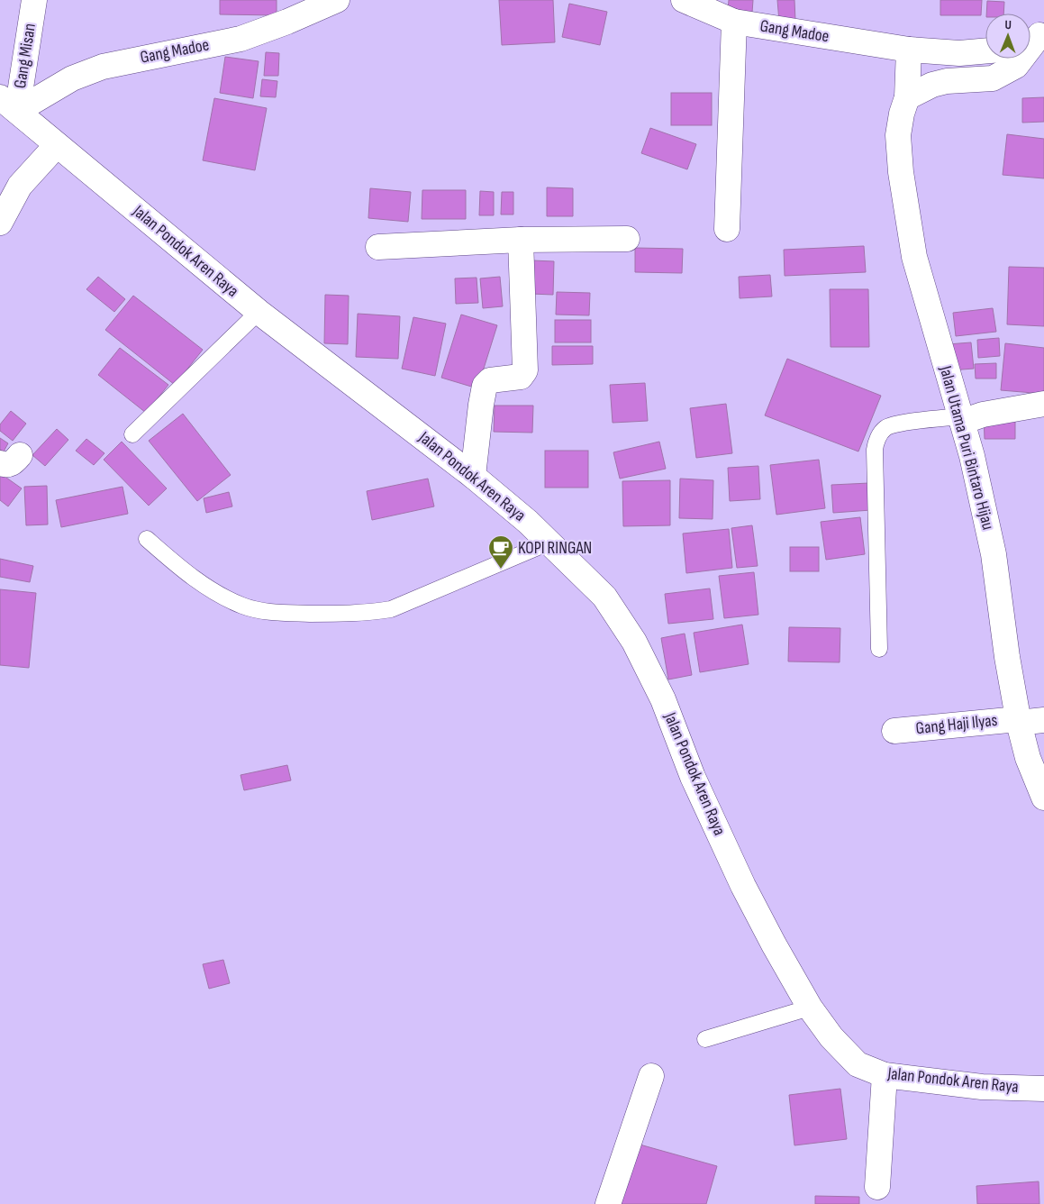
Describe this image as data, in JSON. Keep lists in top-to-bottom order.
{
  "streets": {
    "street": [
      "Gang Madoe",
      "Gang Misan",
      "Jalan Pondok Aren Raya",
      "Jalan Utama Puri Bintaro Hijau",
      "Gang Haji Ilyas"
    ]
  },
  "crossings": [
    ["Gang Madoe", "Gang Misan"],
    ["Gang Madoe", "Jalan Pondok Aren Raya"],
    ["Gang Madoe", "Jalan Utama Puri Bintaro Hijau"],
    ["Gang Misan", "Jalan Pondok Aren Raya"],
    ["Jalan Utama Puri Bintaro Hijau", "Gang Haji Ilyas"]
  ],
  "places": {
    "cafe": ["KOPI RINGAN"]
  },
  "north": "top"
}
